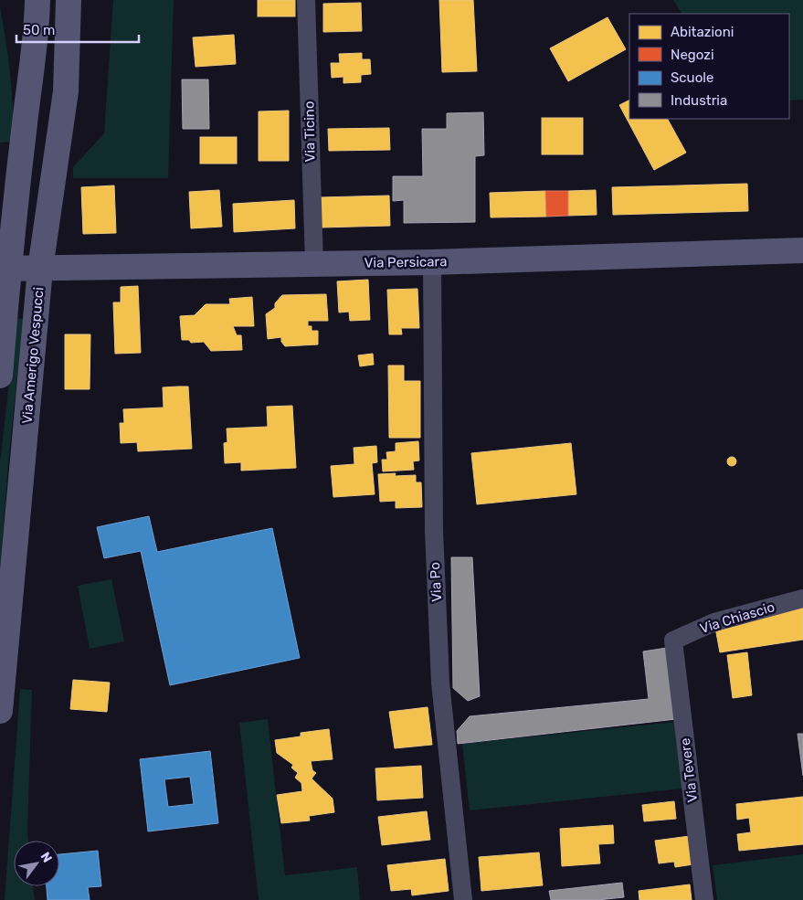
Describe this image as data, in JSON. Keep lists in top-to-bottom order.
{
  "streets": {
    "street": [
      "Via Ticino",
      "Via Persicara",
      "Via Amerigo Vespucci",
      "Via Po",
      "Via Chiascio",
      "Via Tevere"
    ]
  },
  "crossings": [
    ["Via Ticino", "Via Persicara"],
    ["Via Persicara", "Via Amerigo Vespucci"],
    ["Via Persicara", "Via Po"],
    ["Via Chiascio", "Via Tevere"]
  ],
  "legend": [
    "Abitazioni",
    "Negozi",
    "Scuole",
    "Industria"
  ],
  "scale_bar": "50 m",
  "north": "top right"
}
